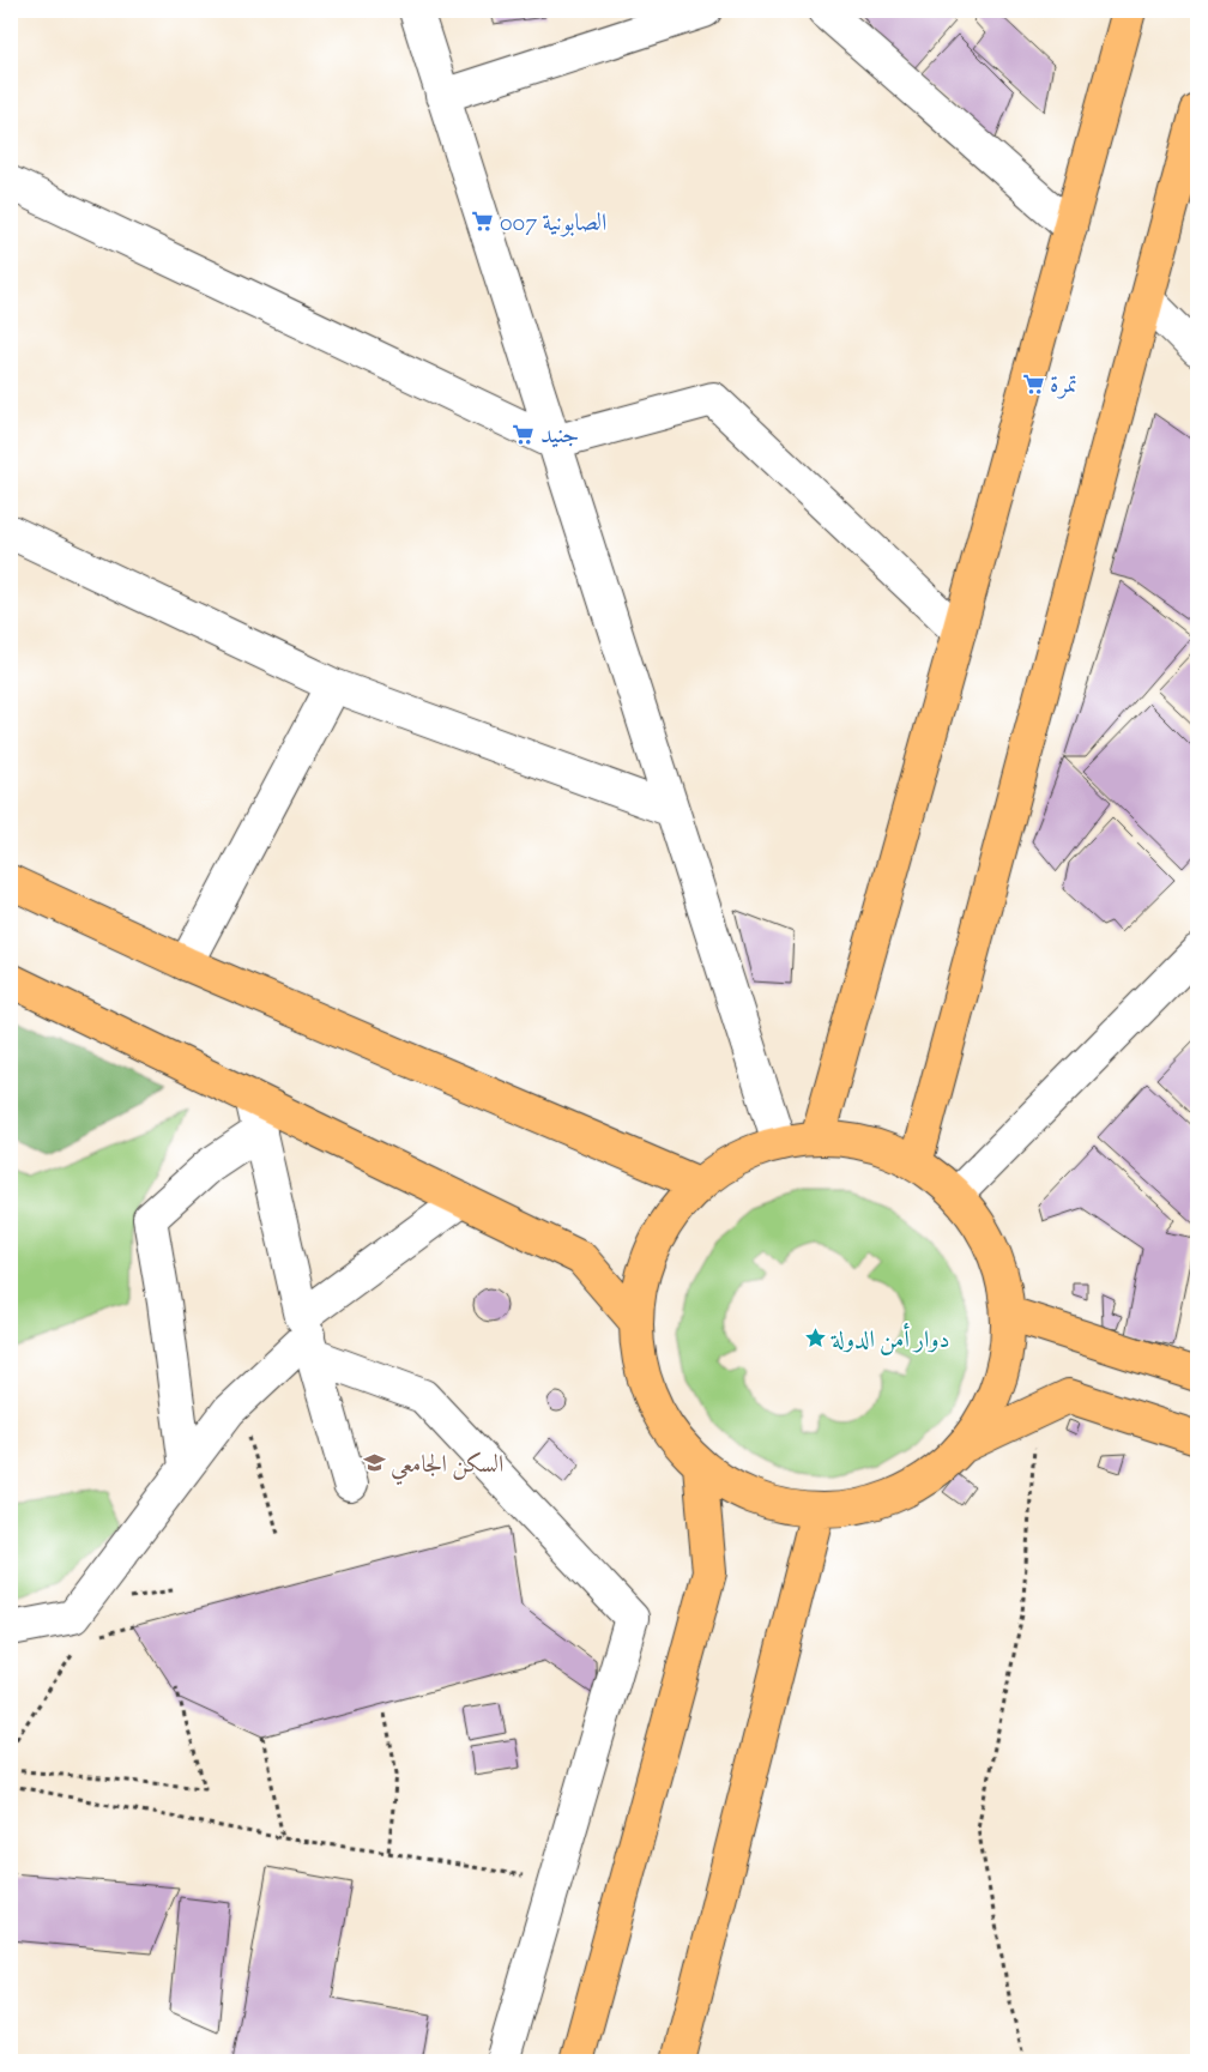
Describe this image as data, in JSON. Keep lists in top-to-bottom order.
{
  "places": {
    "supermarket": ["الصابونية 007", "تمرة", "جنيد"],
    "place": ["دوار أمن الدولة"],
    "school or university": ["السكن الجامعي"]
  }
}
